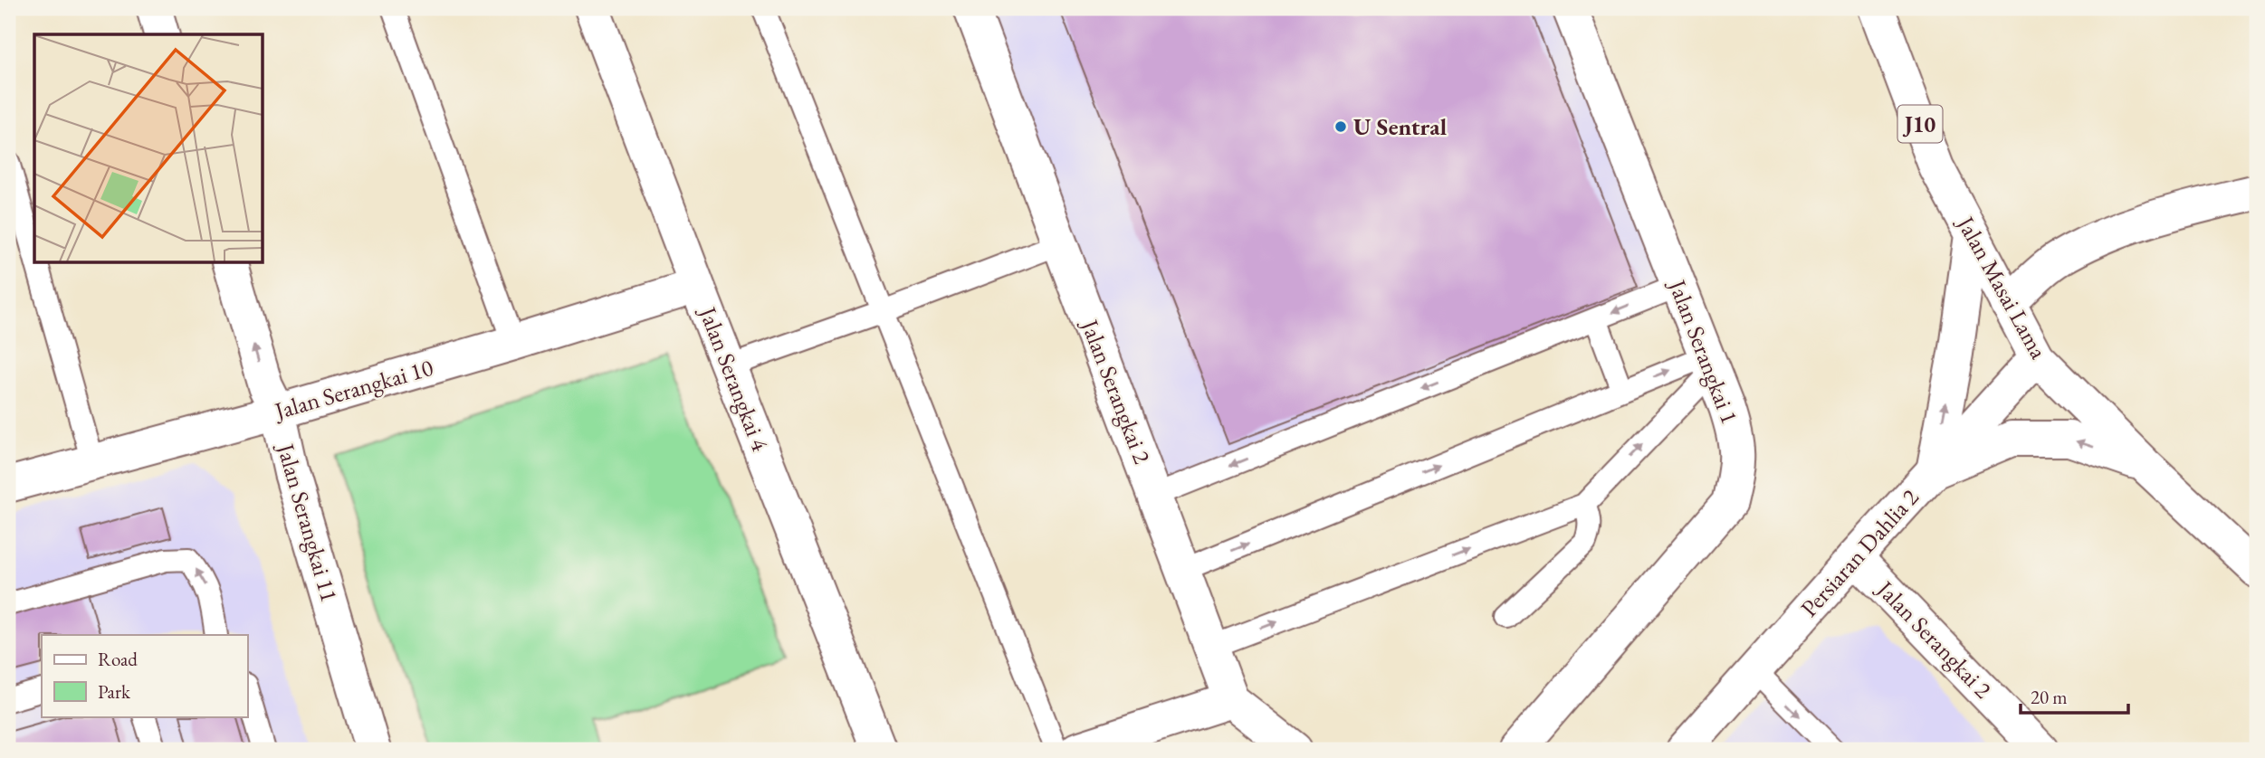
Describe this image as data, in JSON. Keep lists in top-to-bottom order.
{
  "streets": {
    "street": [
      "J10",
      "Jalan Masai Lama",
      "Jalan Serangkai 1",
      "Jalan Serangkai 4",
      "Jalan Serangkai 10",
      "Jalan Serangkai 2",
      "Jalan Serangkai 11",
      "Persiaran Dahlia 2"
    ]
  },
  "crossings": [
    ["Jalan Masai Lama", "Persiaran Dahlia 2"],
    ["Jalan Serangkai 4", "Jalan Serangkai 10"],
    ["Jalan Serangkai 10", "Jalan Serangkai 11"],
    ["Jalan Serangkai 2", "Persiaran Dahlia 2"]
  ],
  "places": ["U Sentral"],
  "legend": ["Road", "Park"],
  "scale_bar": "20 m"
}
